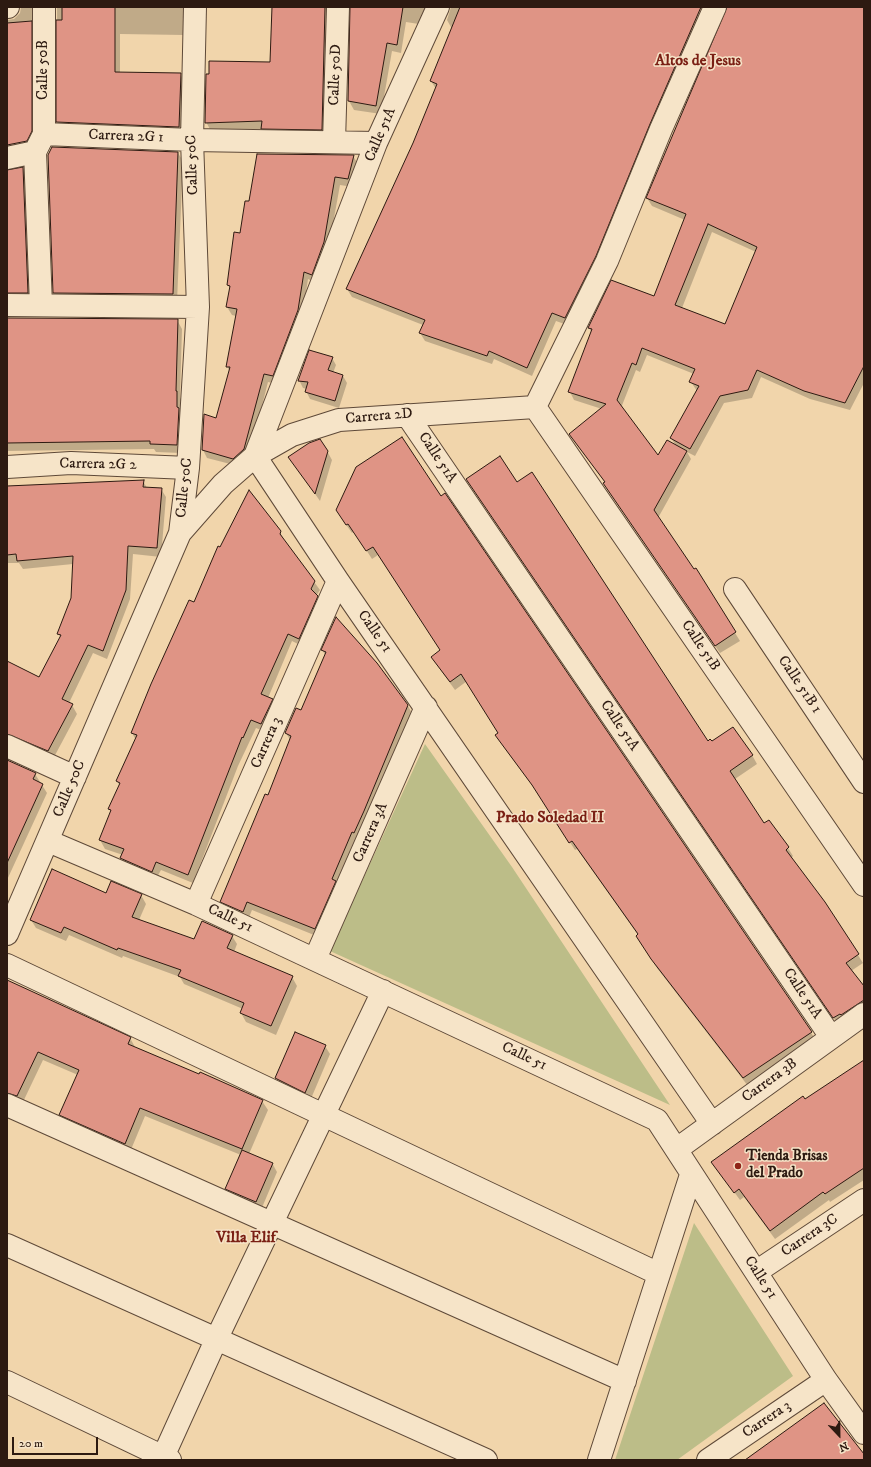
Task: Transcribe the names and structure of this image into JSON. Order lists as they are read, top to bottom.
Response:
{
  "streets": {
    "street": [
      "Calle 50B",
      "Calle 50D",
      "Calle 51A",
      "Carrera 2G 1",
      "Calle 50C",
      "Carrera 2D",
      "Carrera 2G 2",
      "Calle 51",
      "Calle 51B",
      "Calle 51B 1",
      "Carrera 3",
      "Carrera 3A",
      "Carrera 3B",
      "Carrera 3C"
    ]
  },
  "crossings": [
    ["Calle 50B", "Carrera 2G 1"],
    ["Calle 50D", "Carrera 2G 1"],
    ["Calle 51A", "Carrera 2G 1"],
    ["Calle 51A", "Calle 50C"],
    ["Calle 51A", "Carrera 2D"],
    ["Calle 51A", "Calle 51"],
    ["Calle 51A", "Carrera 3B"],
    ["Carrera 2G 1", "Calle 50C"],
    ["Calle 50C", "Carrera 2G 2"],
    ["Calle 50C", "Calle 51"],
    ["Carrera 2D", "Calle 51"],
    ["Carrera 2D", "Calle 51B"],
    ["Calle 51", "Carrera 3"],
    ["Calle 51", "Carrera 3A"],
    ["Calle 51", "Carrera 3B"],
    ["Calle 51", "Carrera 3C"]
  ],
  "districts": ["Altos de Jesus", "Prado Soledad II", "Villa Elif"],
  "places": ["Tienda Brisas del Prado"],
  "scale_bar": "20 m",
  "north": "bottom"
}
